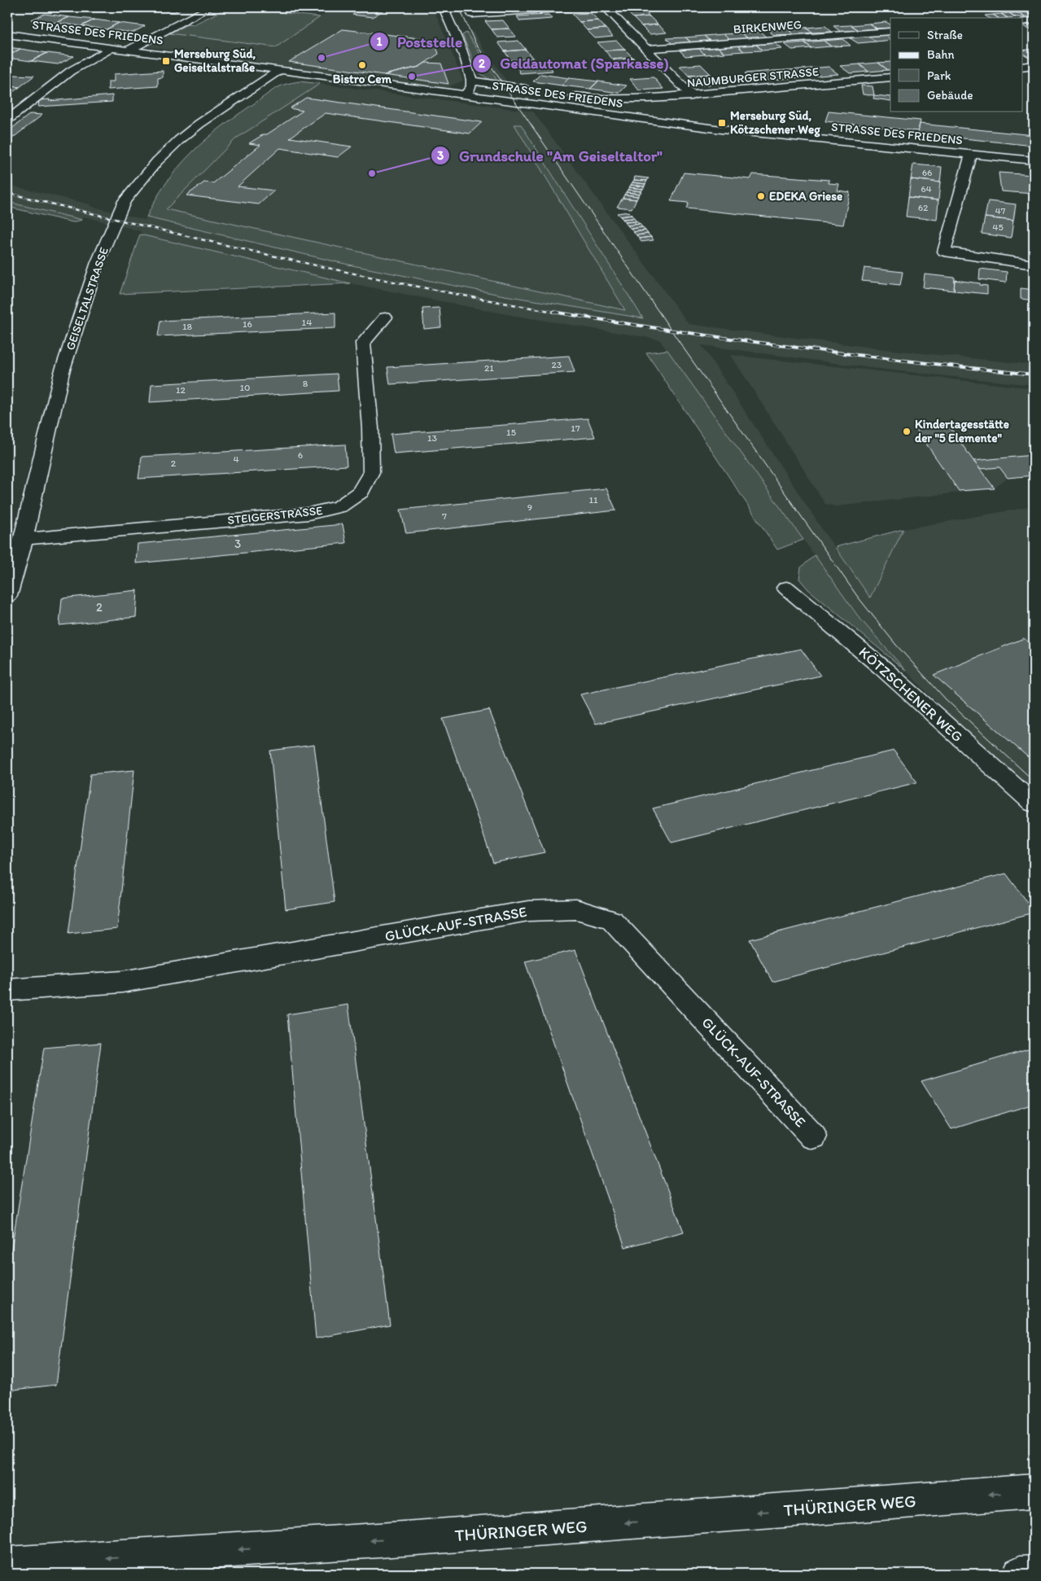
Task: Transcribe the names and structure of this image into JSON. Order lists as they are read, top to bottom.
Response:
{
  "streets": {
    "street": [
      "BIRKENWEG",
      "STRASSE DES FRIEDENS",
      "NAUMBURGER STRASSE",
      "GEISELTALSTRASSE",
      "STEIGERSTRASSE",
      "KÖTZSCHENER WEG",
      "GLÜCK-AUF-STRASSE",
      "THÜRINGER WEG"
    ]
  },
  "crossings": [
    ["STRASSE DES FRIEDENS", "GEISELTALSTRASSE"],
    ["GEISELTALSTRASSE", "STEIGERSTRASSE"]
  ],
  "one_way": ["THÜRINGER WEG"],
  "places": {
    "other": [
      "Poststelle",
      "Bistro Cem",
      "Geldautomat (Sparkasse)",
      "Grundschule \"Am Geiseltaltor\"",
      "EDEKA Griese",
      "Kindertagesstätte der \"5 Elemente\""
    ],
    "transit": ["Merseburg Süd, Geiseltalstraße", "Merseburg Süd, Kötzschener Weg"]
  },
  "house_numbers": [
    "66",
    "64",
    "62",
    "47",
    "45",
    "14",
    "16",
    "18",
    "23",
    "21",
    "8",
    "10",
    "12",
    "17",
    "15",
    "13",
    "6",
    "4",
    "2",
    "11",
    "9",
    "7",
    "3",
    "2"
  ],
  "legend": [
    "Straße",
    "Bahn",
    "Park",
    "Gebäude"
  ]
}
